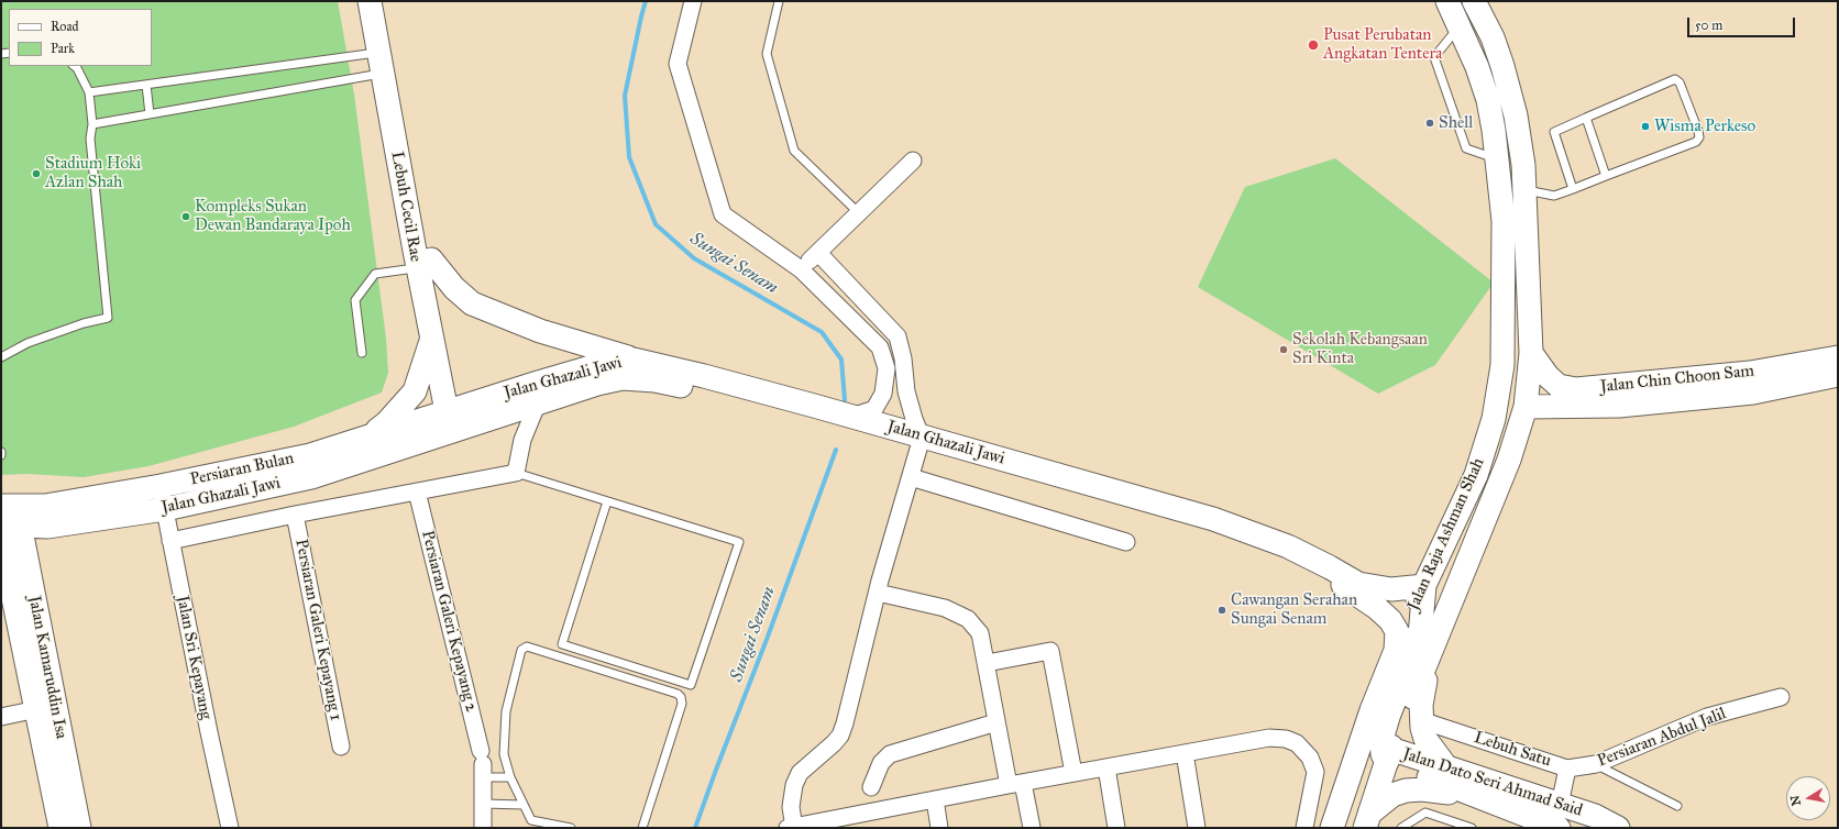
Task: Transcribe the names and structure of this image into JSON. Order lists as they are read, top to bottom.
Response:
{
  "streets": {
    "street": [
      "Lebuh Cecil Rae",
      "Jalan Ghazali Jawi",
      "Jalan Chin Choon Sam",
      "Persiaran Bulan",
      "Jalan Raja Ashman Shah",
      "Persiaran Galeri Kepayang 2",
      "Persiaran Galeri Kepayang 1",
      "Jalan Sri Kepayang",
      "Jalan Kamaruddin Isa",
      "Persiaran Abdul Jalil",
      "Lebuh Satu",
      "Jalan Dato Seri Ahmad Said"
    ]
  },
  "crossings": [
    ["Lebuh Cecil Rae", "Jalan Ghazali Jawi"],
    ["Lebuh Cecil Rae", "Persiaran Bulan"],
    ["Jalan Ghazali Jawi", "Persiaran Bulan"],
    ["Jalan Ghazali Jawi", "Jalan Raja Ashman Shah"],
    ["Jalan Ghazali Jawi", "Jalan Sri Kepayang"],
    ["Jalan Ghazali Jawi", "Jalan Kamaruddin Isa"],
    ["Jalan Chin Choon Sam", "Jalan Raja Ashman Shah"],
    ["Persiaran Bulan", "Jalan Sri Kepayang"],
    ["Persiaran Bulan", "Jalan Kamaruddin Isa"],
    ["Jalan Raja Ashman Shah", "Jalan Dato Seri Ahmad Said"],
    ["Persiaran Abdul Jalil", "Lebuh Satu"],
    ["Lebuh Satu", "Jalan Dato Seri Ahmad Said"]
  ],
  "water": ["Sungai Senam"],
  "places": [
    "Pusat Perubatan Angkatan Tentera",
    "Shell",
    "Wisma Perkeso",
    "Stadium Hoki Azlan Shah",
    "Kompleks Sukan Dewan Bandaraya Ipoh",
    "Sekolah Kebangsaan Sri Kinta",
    "Cawangan Serahan Sungai Senam"
  ],
  "legend": ["Road", "Park"],
  "scale_bar": "50 m",
  "north": "left"
}
